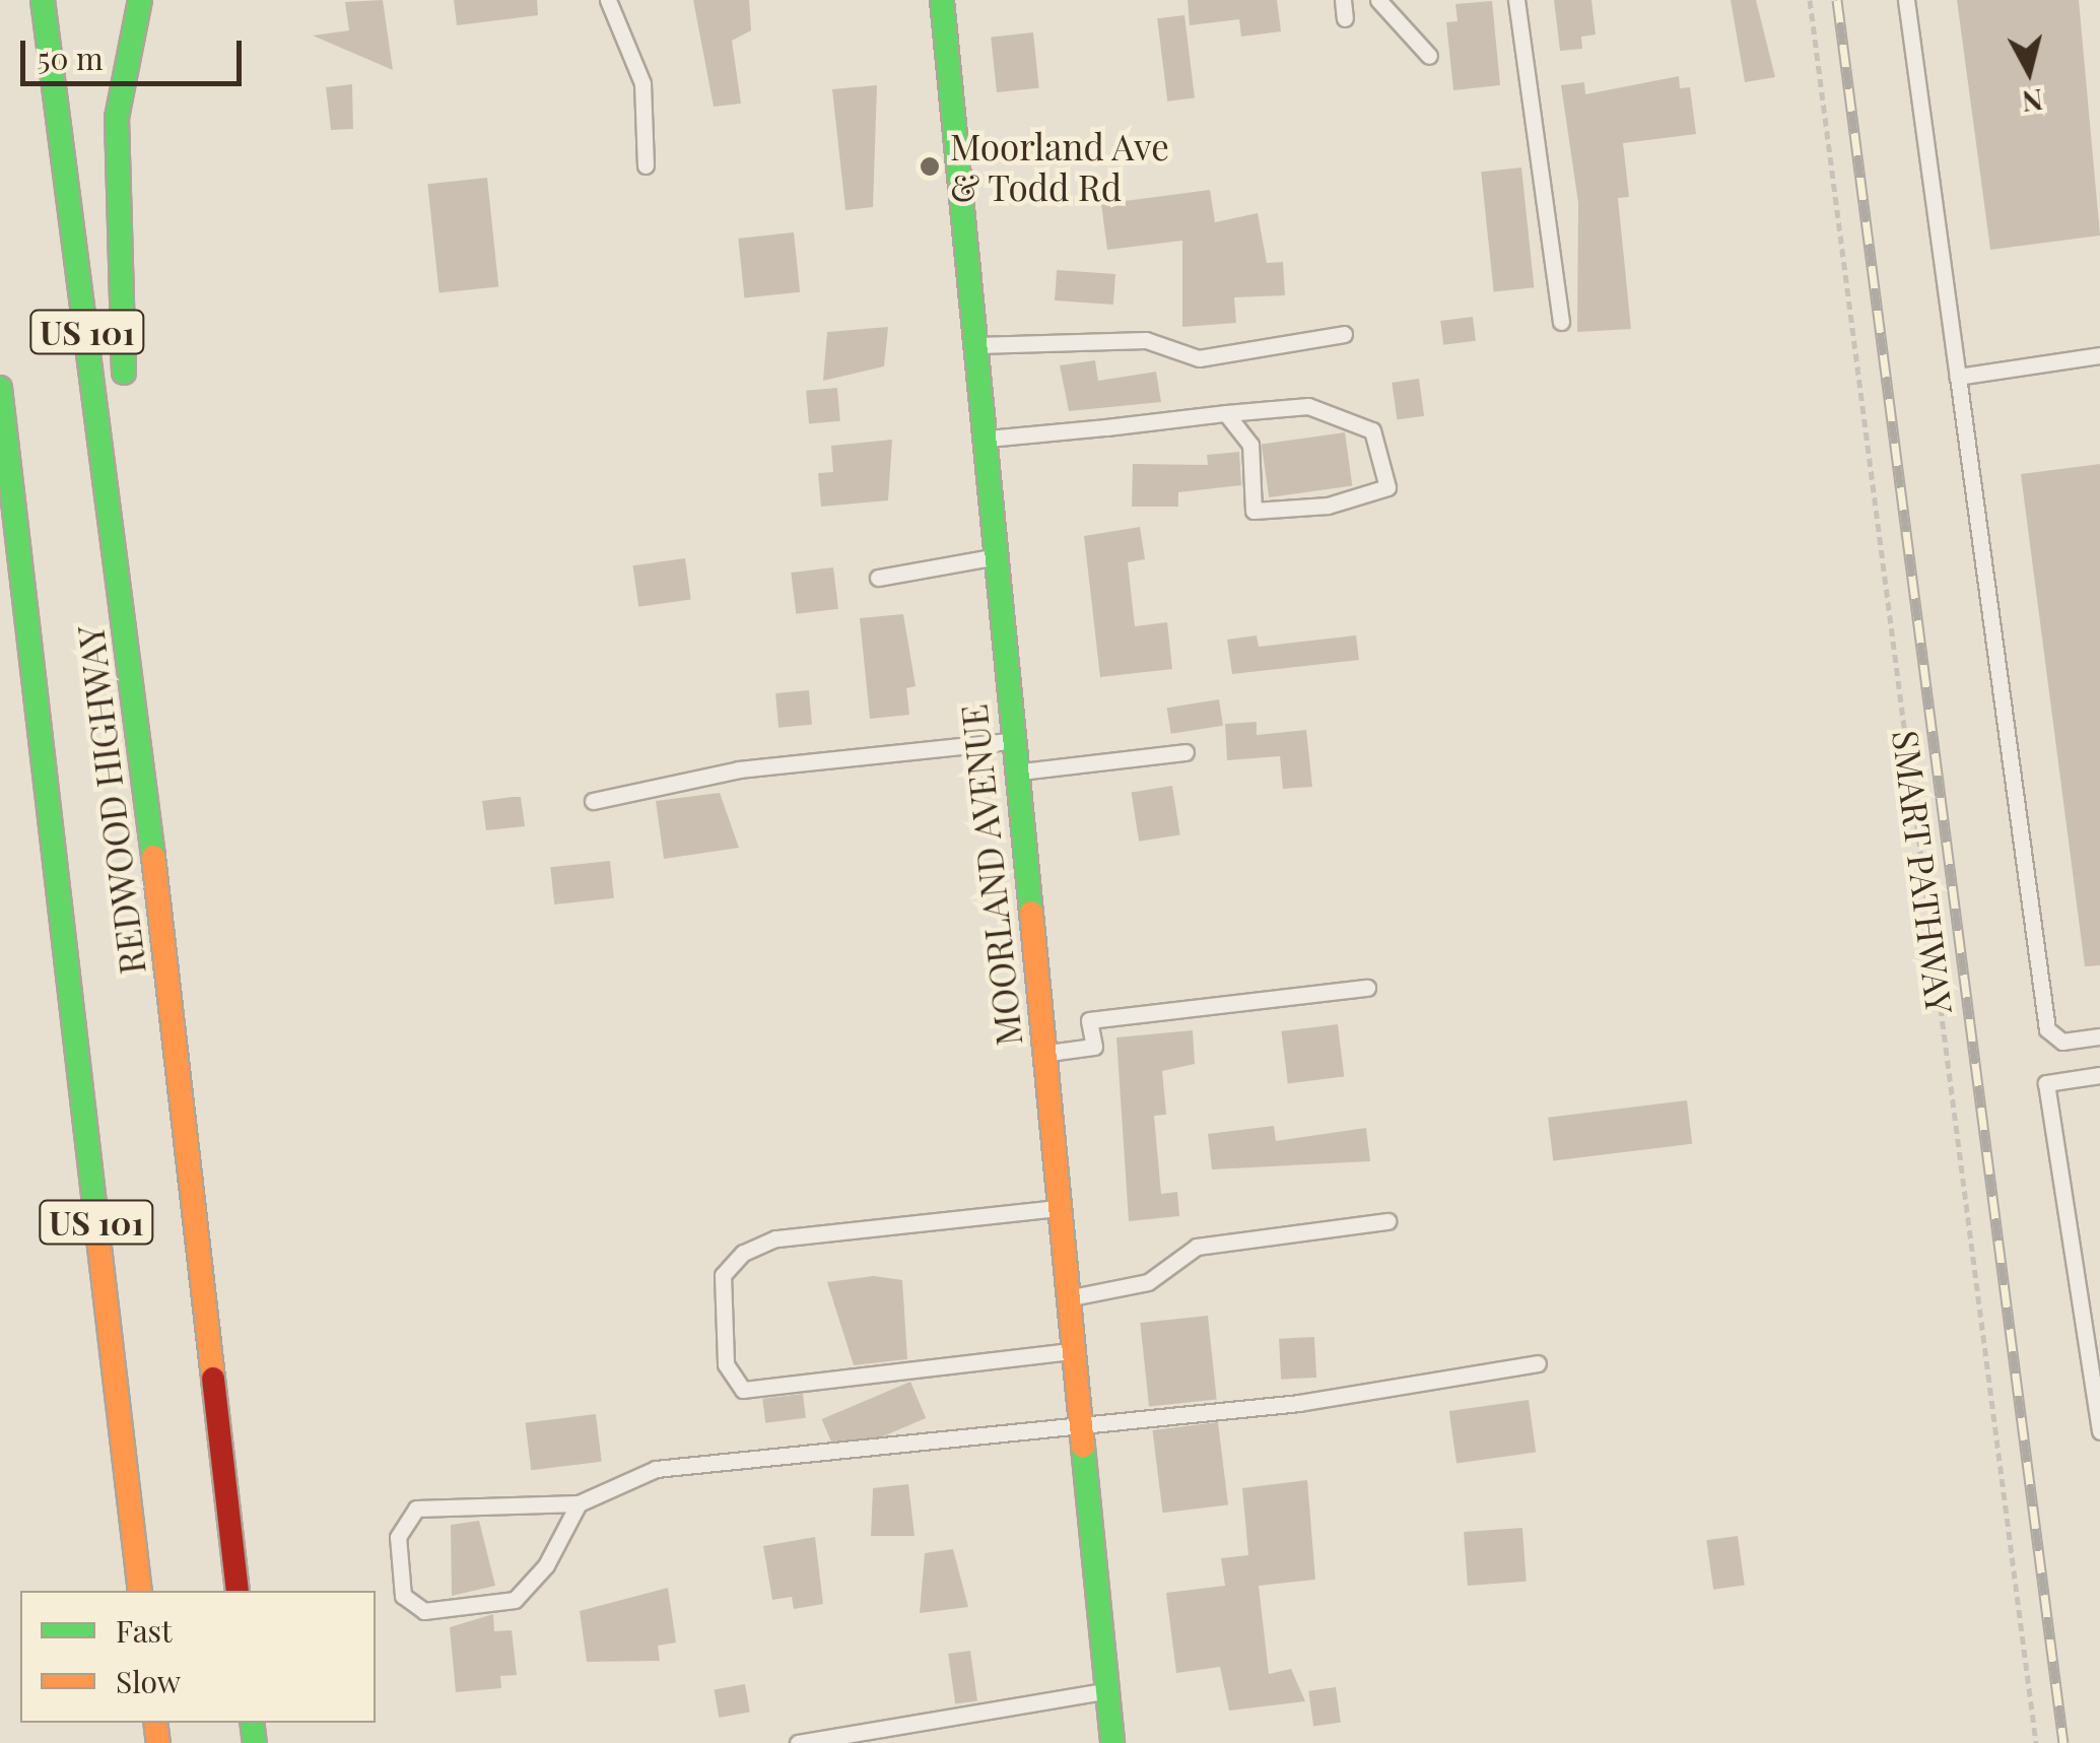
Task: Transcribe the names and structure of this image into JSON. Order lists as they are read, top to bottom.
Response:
{
  "streets": {
    "main road": ["US 101", "REDWOOD HIGHWAY", "MOORLAND AVENUE"],
    "path": ["SMART PATHWAY"]
  },
  "places": ["Moorland Ave & Todd Rd"],
  "legend": ["Fast", "Slow"],
  "scale_bar": "50 m",
  "north": "bottom"
}
